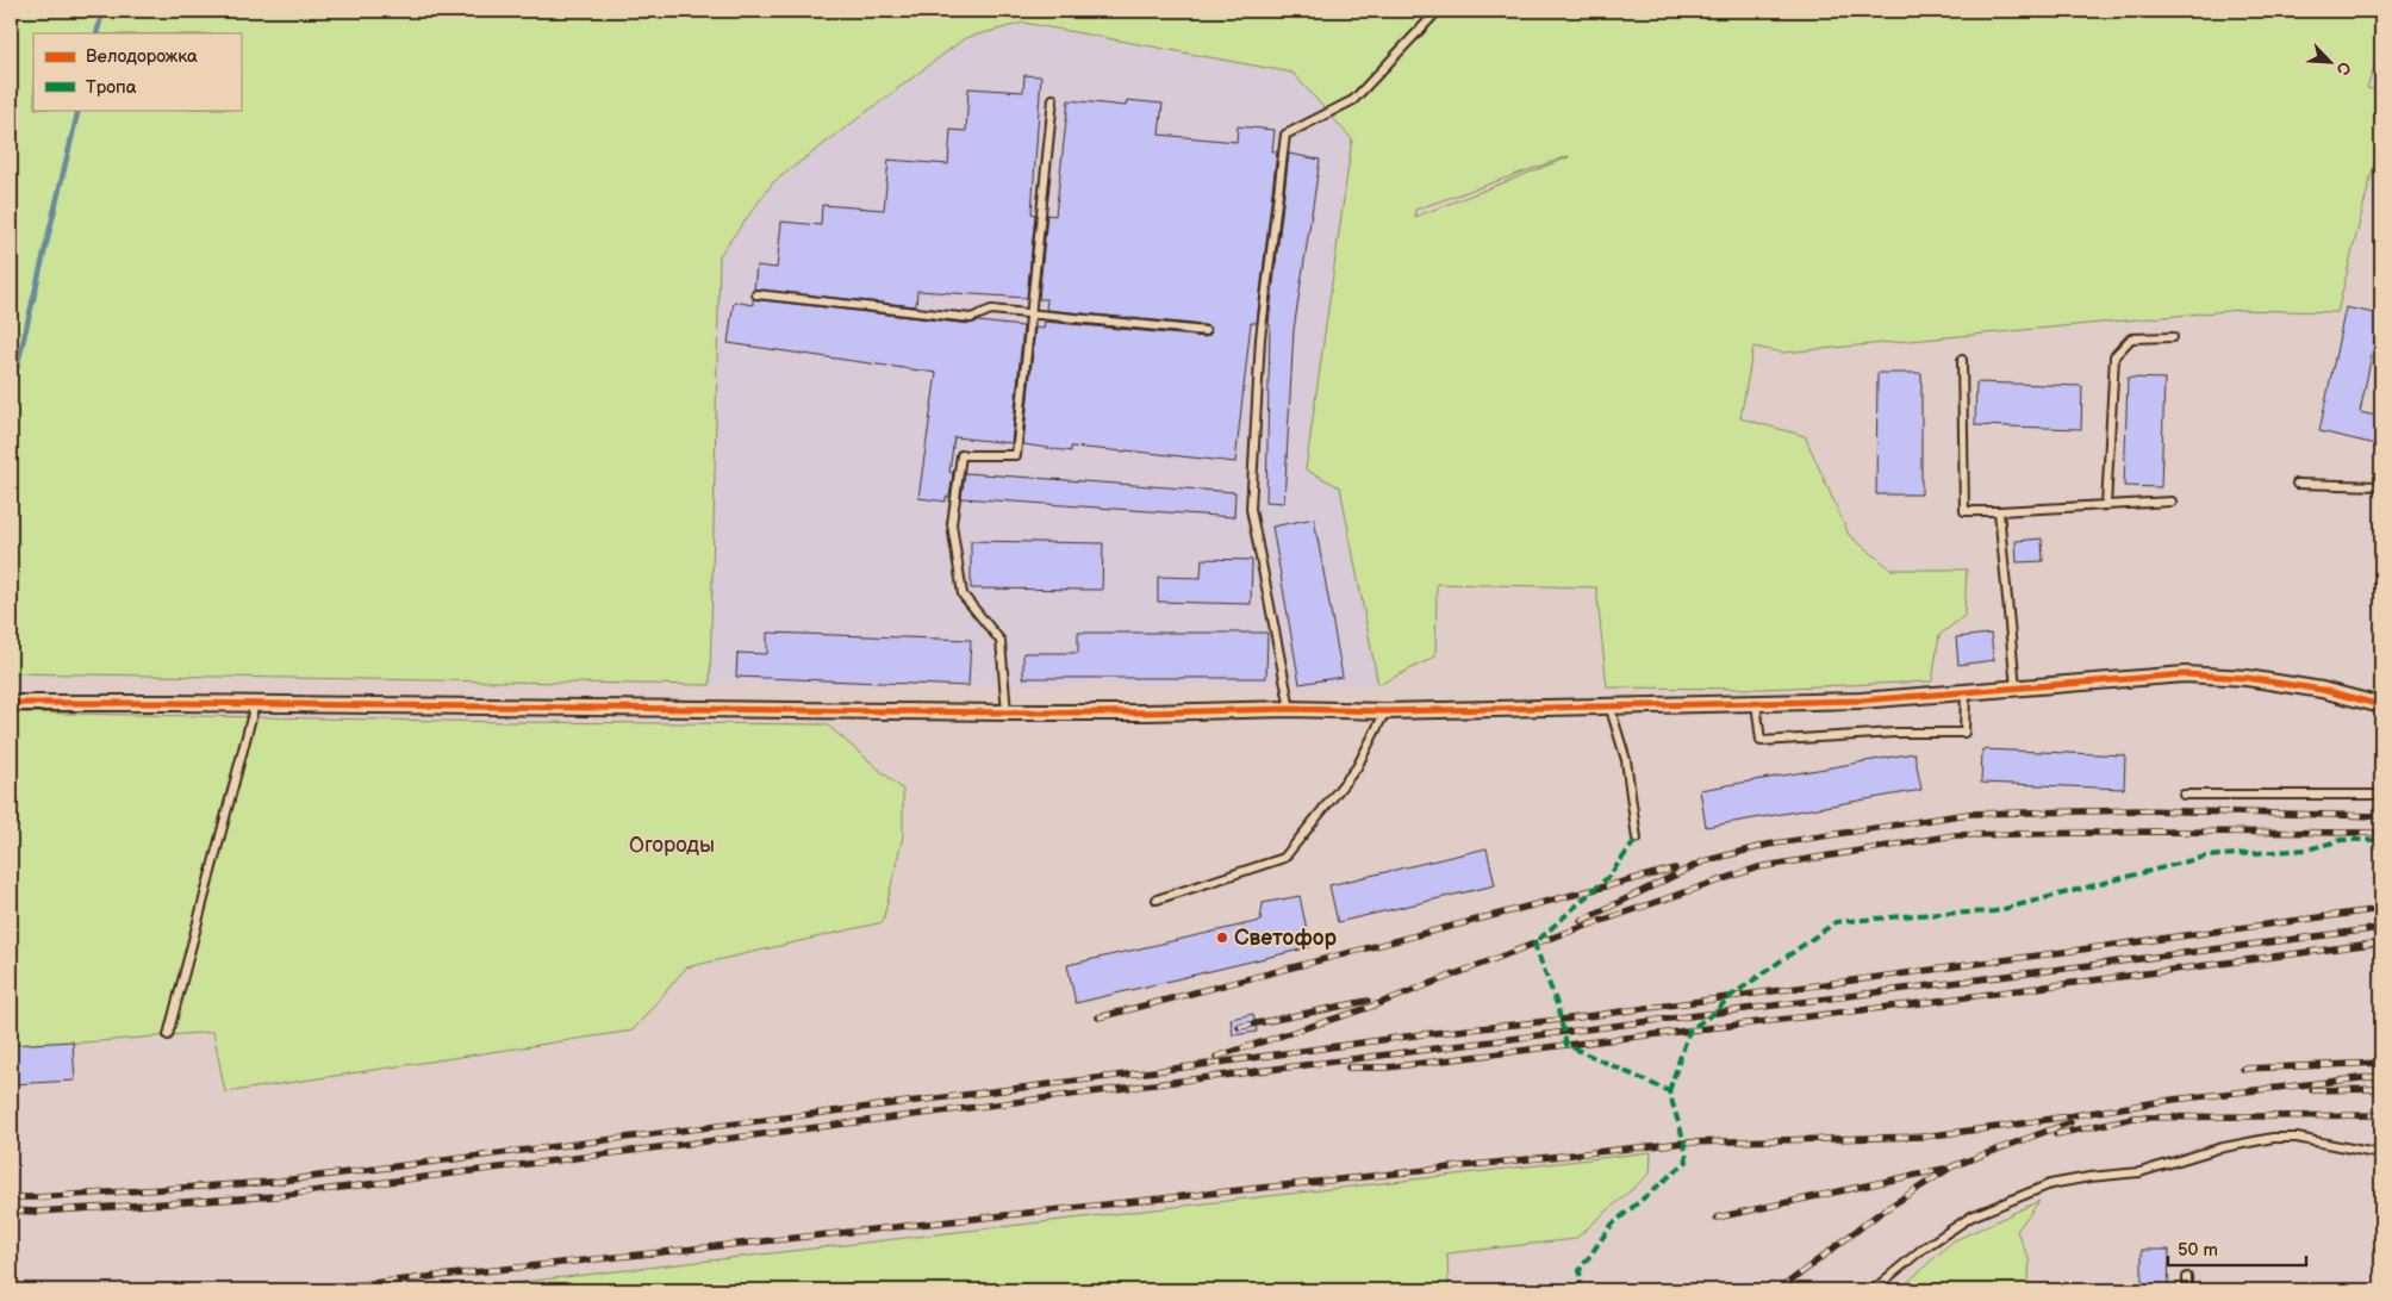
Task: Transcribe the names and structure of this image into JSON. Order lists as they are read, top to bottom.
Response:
{
  "parks": ["Огороды"],
  "places": ["Светофор"],
  "legend": ["Велодорожка", "Тропа"],
  "scale_bar": "50 m",
  "north": "bottom right"
}
